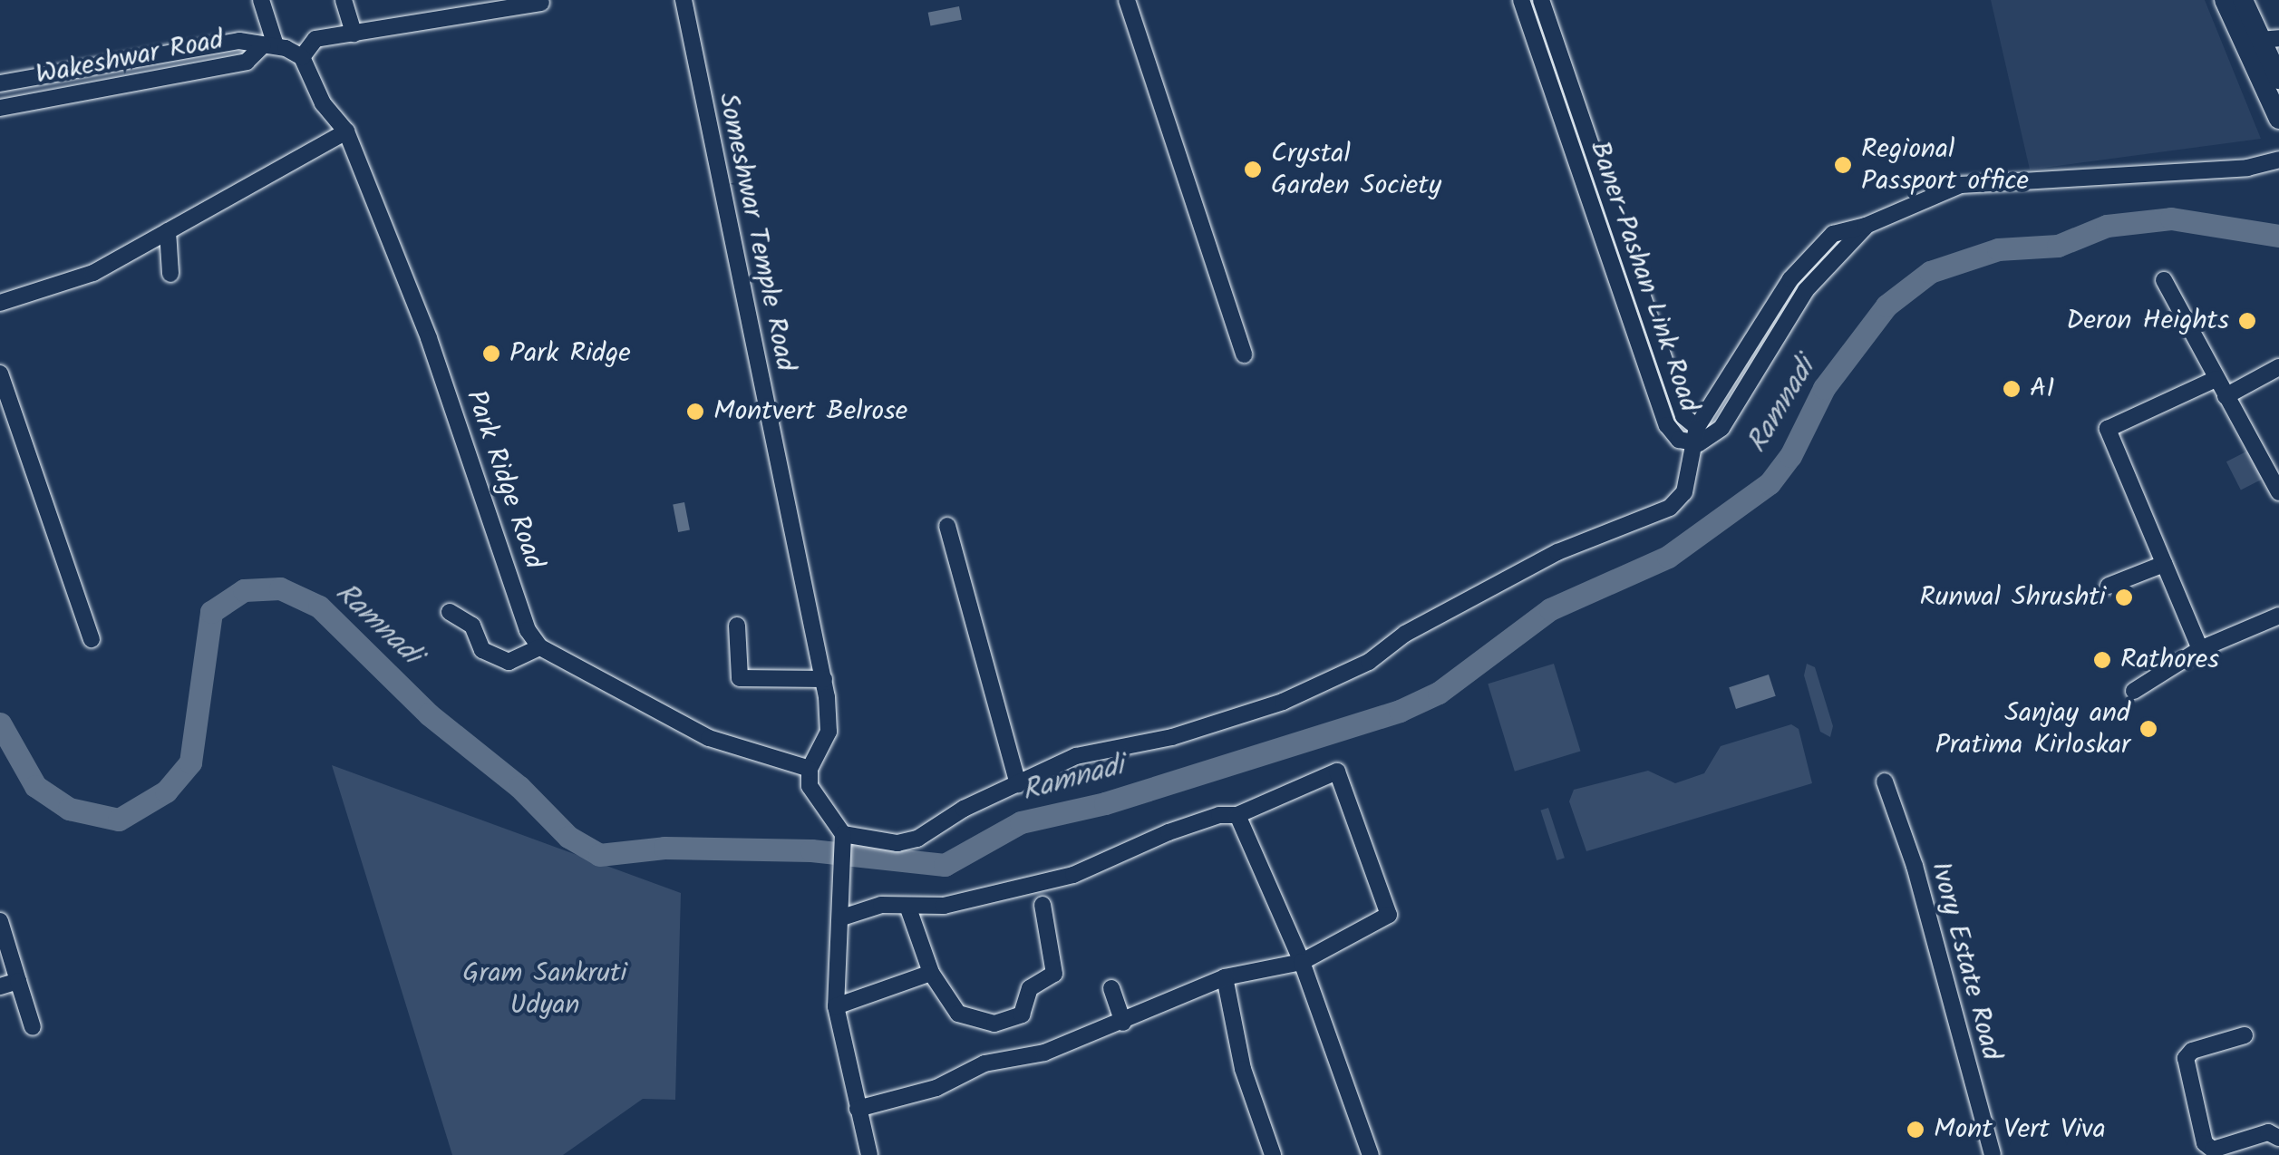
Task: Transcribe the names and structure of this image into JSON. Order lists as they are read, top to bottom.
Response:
{
  "streets": {
    "street": [
      "Wakeshwar Road",
      "Someshwar Temple Road",
      "Baner-Pashan Link Road",
      "Park Ridge Road",
      "Ivory Estate Road"
    ]
  },
  "crossings": [
    ["Wakeshwar Road", "Park Ridge Road"]
  ],
  "water": ["Ramnadi"],
  "parks": ["Gram Sankruti Udyan"],
  "places": [
    "Regional Passport office",
    "Crystal Garden Society",
    "Deron Heights",
    "Park Ridge",
    "A1",
    "Montvert Belrose",
    "Runwal Shrushti",
    "Rathores",
    "Sanjay and Pratima Kirloskar",
    "Mont Vert Viva"
  ]
}
